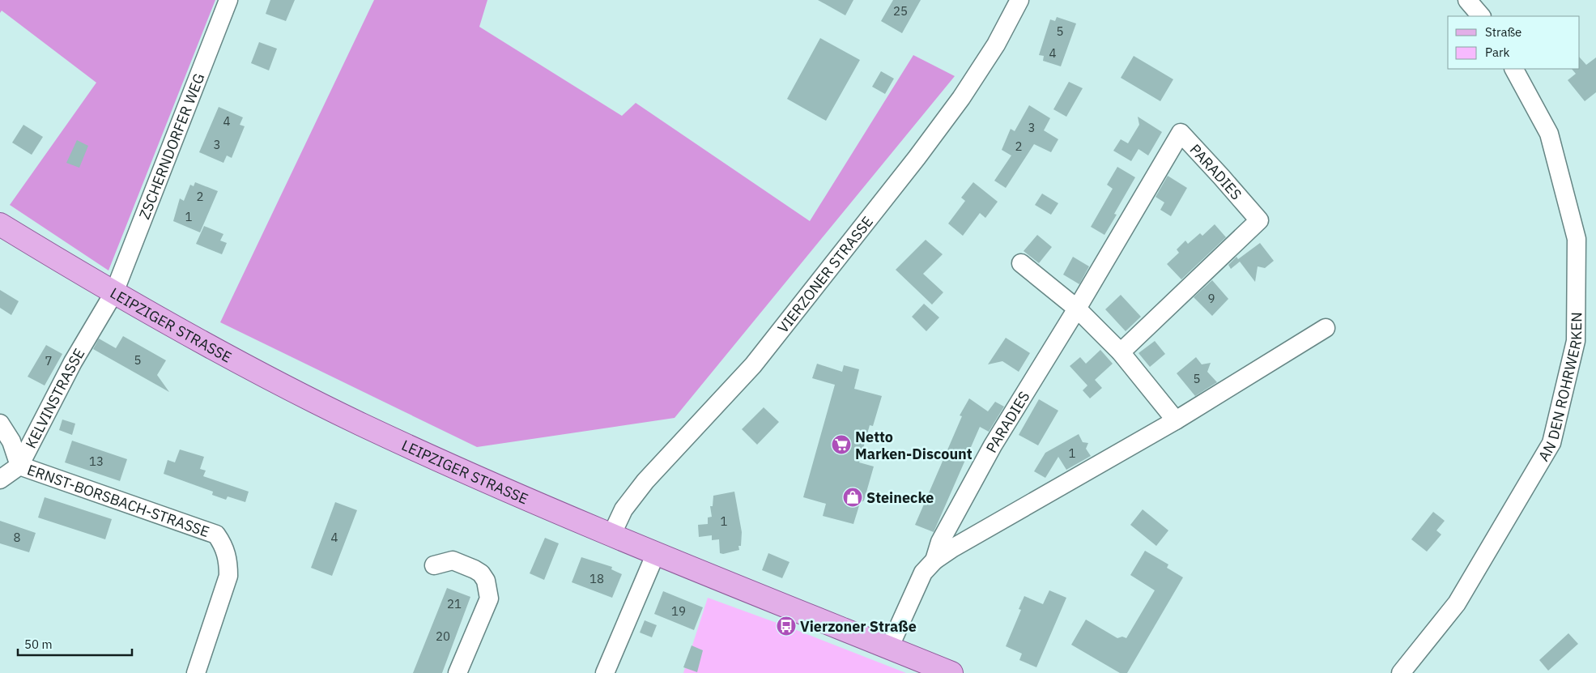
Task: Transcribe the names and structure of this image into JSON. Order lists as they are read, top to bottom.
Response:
{
  "streets": {
    "main road": ["LEIPZIGER STRASSE"],
    "street": [
      "ZSCHERNDORFER WEG",
      "PARADIES",
      "VIERZONER STRASSE",
      "AN DEN ROHRWERKEN",
      "KELVINSTRASSE",
      "ERNST-BORSBACH-STRASSE"
    ]
  },
  "crossings": [
    ["ZSCHERNDORFER WEG", "LEIPZIGER STRASSE"],
    ["ZSCHERNDORFER WEG", "KELVINSTRASSE"],
    ["PARADIES", "LEIPZIGER STRASSE"],
    ["VIERZONER STRASSE", "LEIPZIGER STRASSE"],
    ["LEIPZIGER STRASSE", "KELVINSTRASSE"],
    ["KELVINSTRASSE", "ERNST-BORSBACH-STRASSE"]
  ],
  "places": {
    "supermarket": ["Netto Marken-Discount"],
    "shop": ["Steinecke"],
    "bus stop": ["Vierzoner Straße"]
  },
  "house_numbers": [
    "25",
    "5",
    "4",
    "4",
    "3",
    "3",
    "2",
    "2",
    "1",
    "9",
    "5",
    "7",
    "5",
    "1",
    "13",
    "1",
    "8",
    "4",
    "18",
    "21",
    "19",
    "20"
  ],
  "legend": ["Straße", "Park"],
  "scale_bar": "50 m"
}
